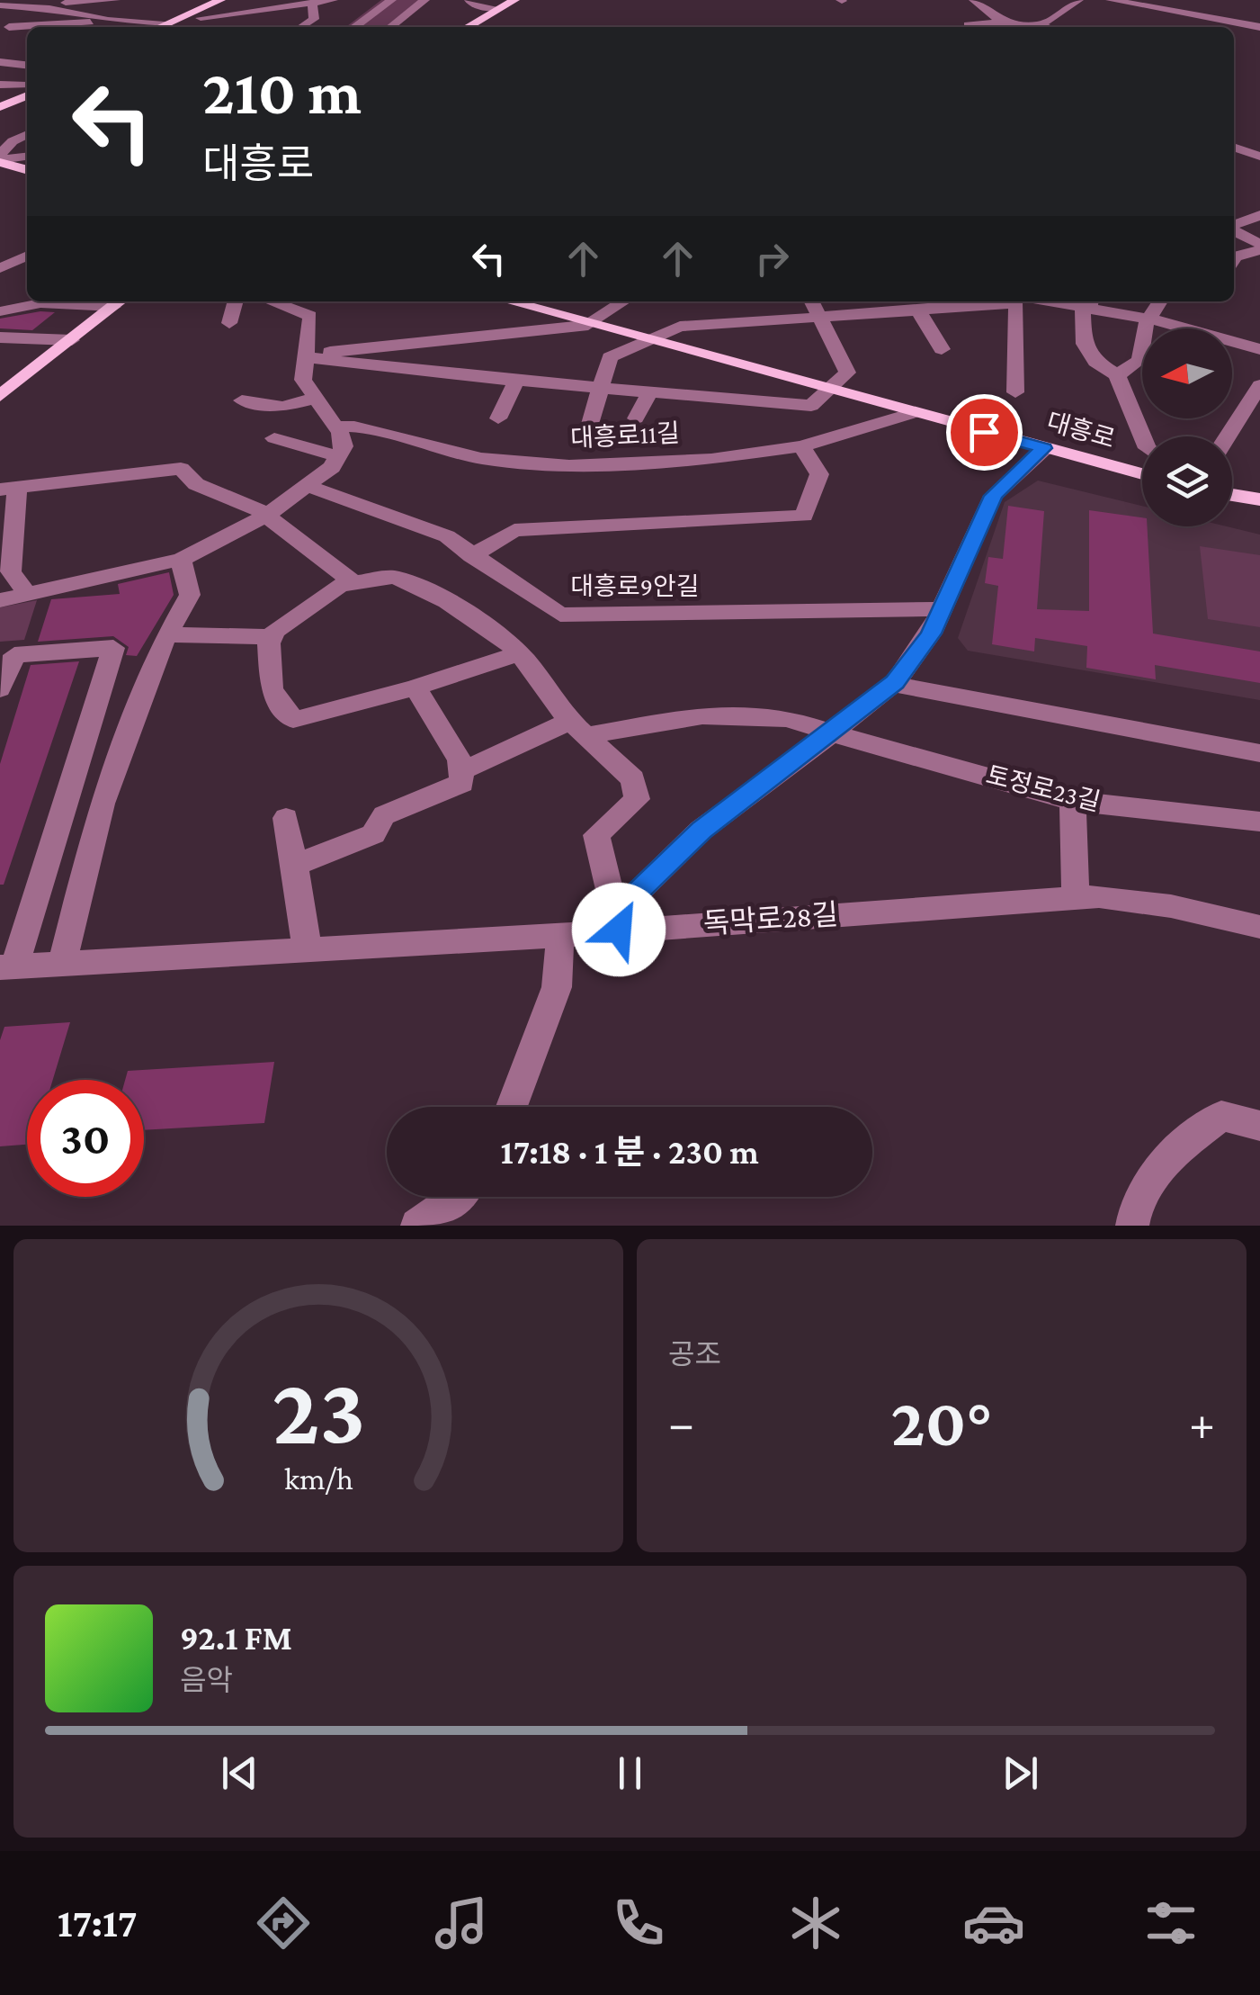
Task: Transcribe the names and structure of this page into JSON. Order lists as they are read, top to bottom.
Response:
{
  "streets": {
    "main road": ["대흥로"],
    "street": [
      "대흥로11길",
      "대흥로9안길",
      "토정로23길",
      "독막로28길"
    ]
  },
  "crossings": [
    ["대흥로", "대흥로11길"]
  ],
  "north": "left",
  "page": {
    "turn": ["210 m", "대흥로"],
    "limit": "30",
    "trip": "17:18 · 1 분 · 230 m",
    "tile": "공조",
    "heat": ["−", "20°", "+"],
    "song": ["92.1 FM", "음악"],
    "tabs": "17:17",
    "gauge": ["23", "km/h"]
  }
}
